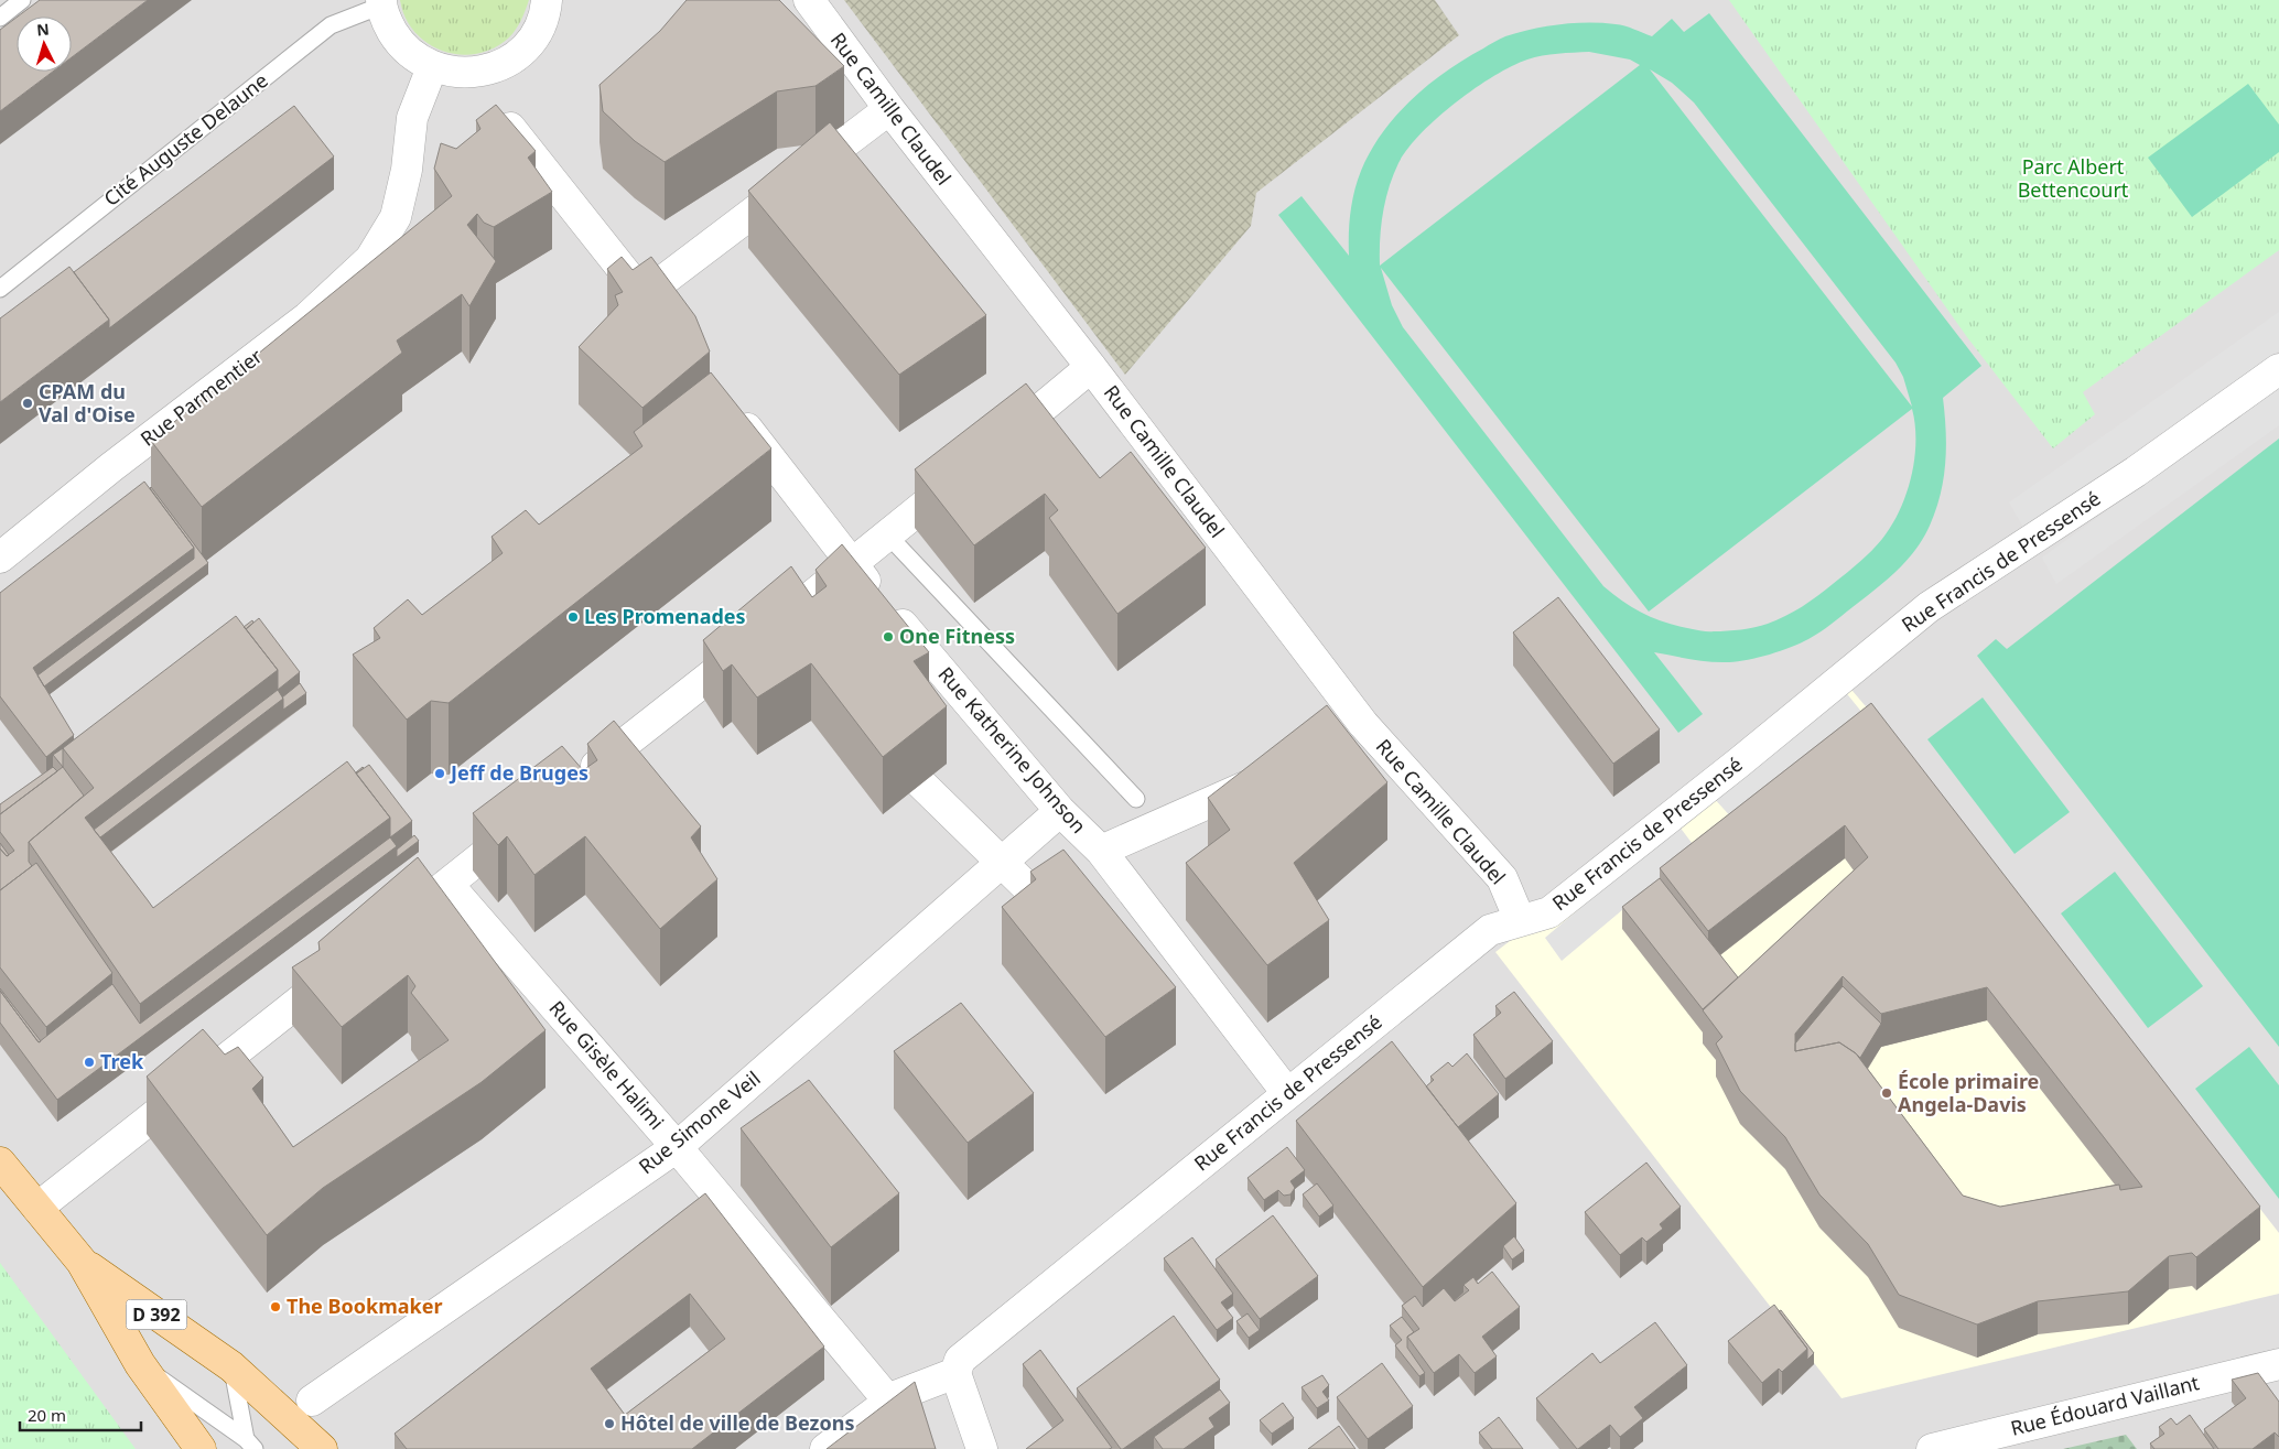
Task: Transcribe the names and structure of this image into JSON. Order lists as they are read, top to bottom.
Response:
{
  "streets": {
    "main road": ["D 392"],
    "street": [
      "Rue Camille Claudel",
      "Rue Parmentier",
      "Rue Francis de Pressensé",
      "Rue Katherine Johnson",
      "Rue Gisèle Halimi",
      "Rue Simone Veil",
      "Rue Édouard Vaillant"
    ],
    "lane": ["Cité Auguste Delaune"]
  },
  "crossings": [
    ["Rue Camille Claudel", "Rue Francis de Pressensé"],
    ["Rue Francis de Pressensé", "Rue Katherine Johnson"],
    ["Rue Katherine Johnson", "Rue Simone Veil"],
    ["Rue Gisèle Halimi", "Rue Simone Veil"]
  ],
  "parks": ["Parc Albert Bettencourt"],
  "places": [
    "CPAM du Val d'Oise",
    "Les Promenades",
    "One Fitness",
    "Jeff de Bruges",
    "Trek",
    "École primaire Angela-Davis",
    "The Bookmaker",
    "Hôtel de ville de Bezons"
  ],
  "scale_bar": "20 m",
  "north": "top"
}
